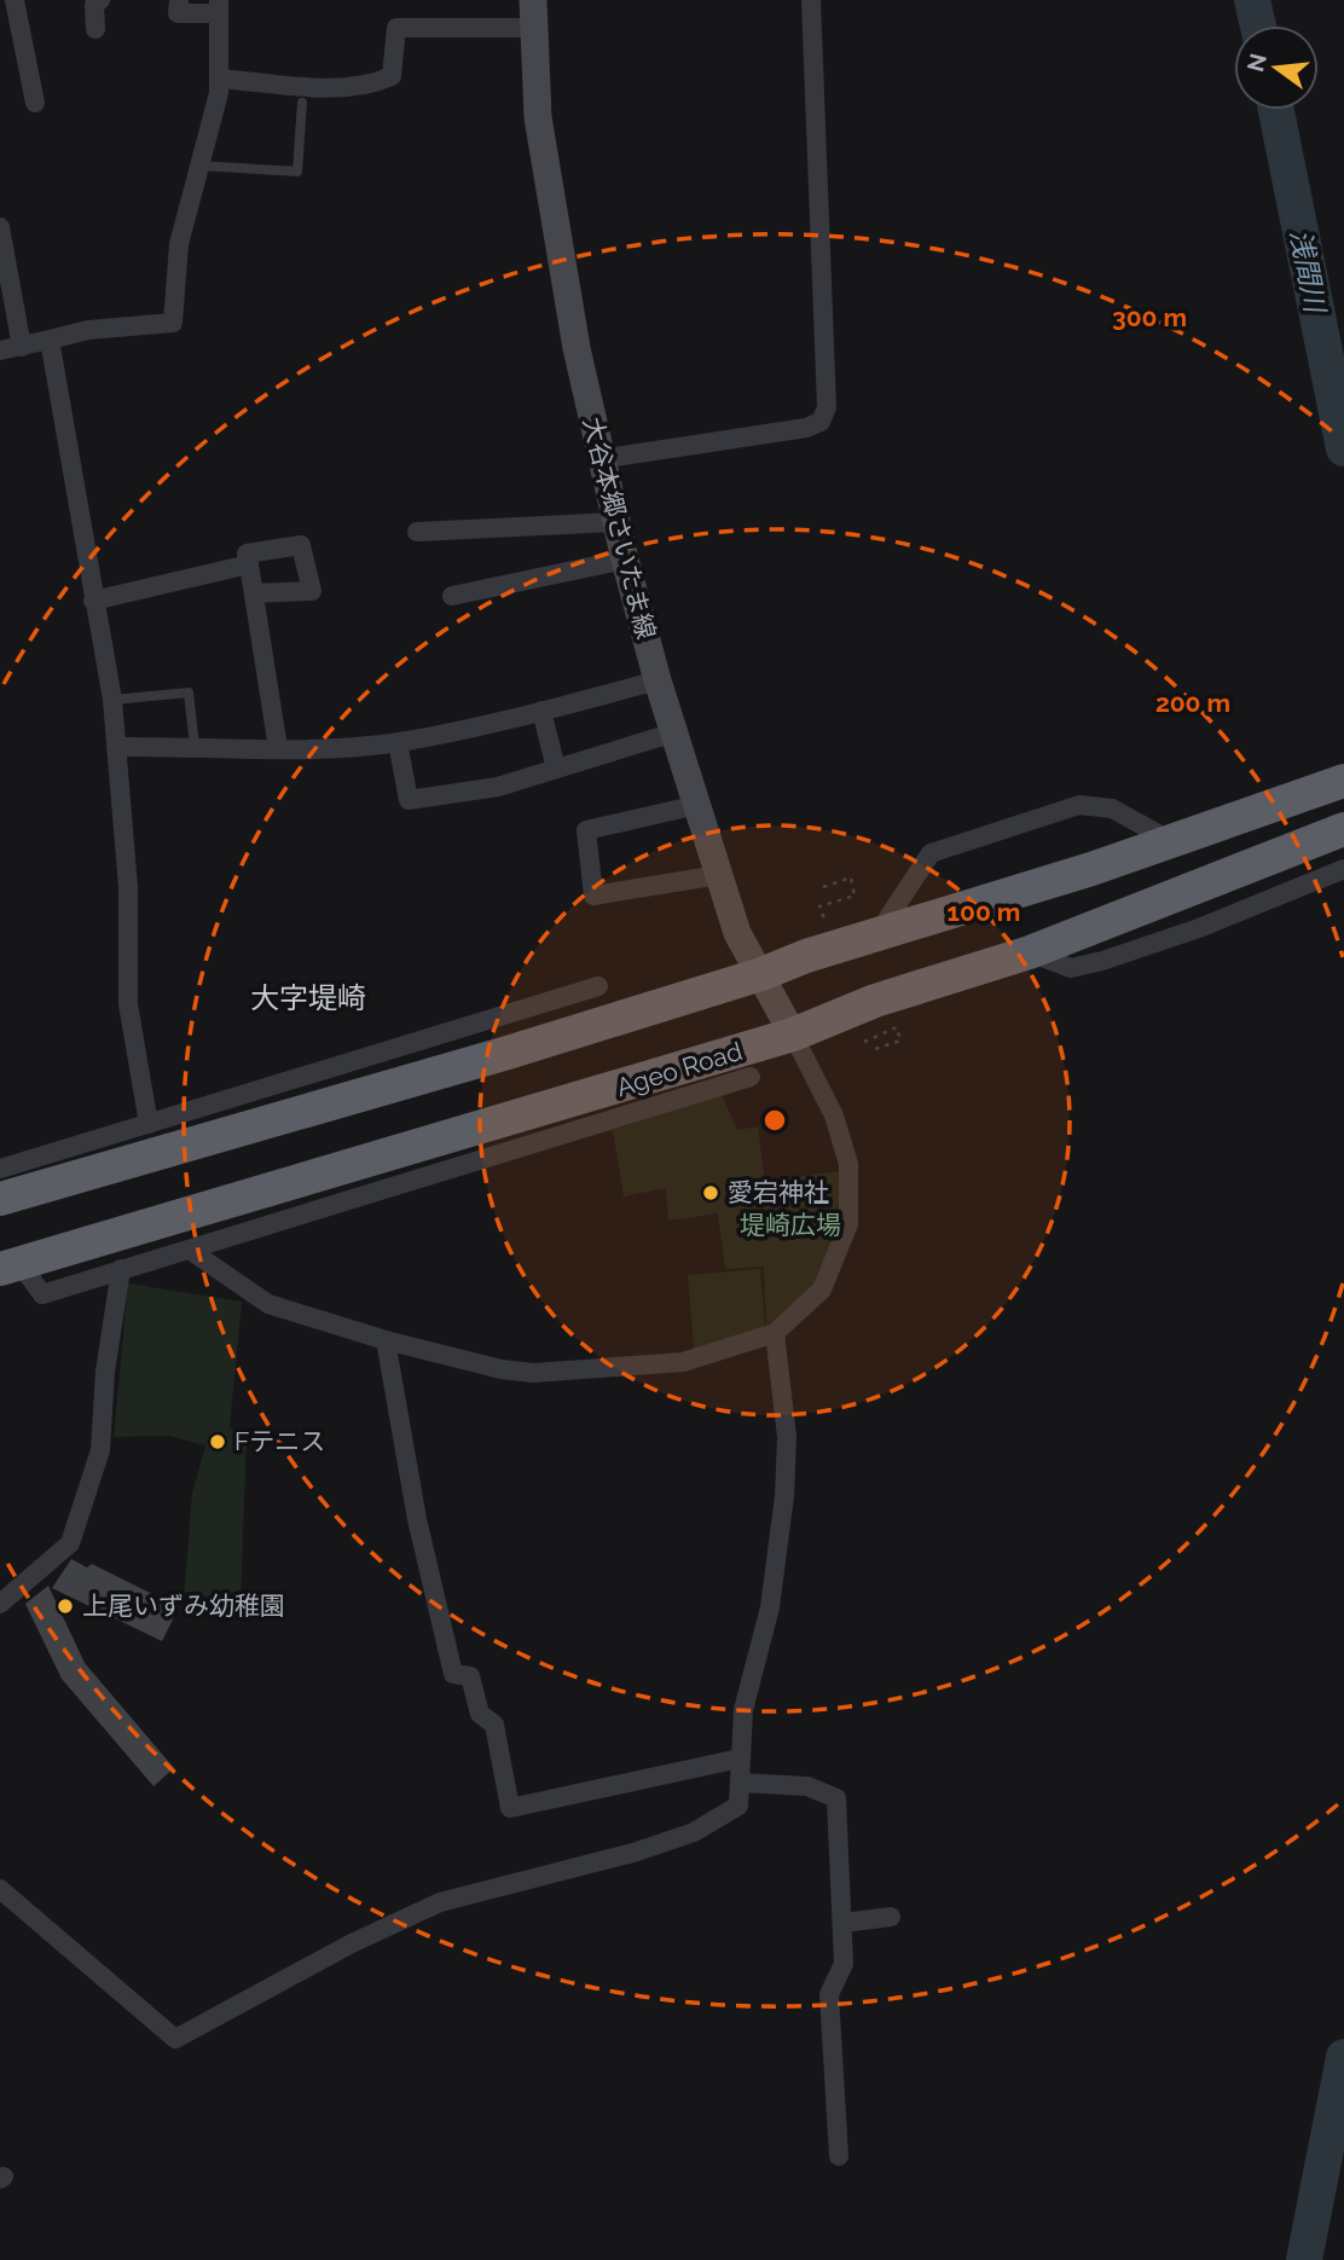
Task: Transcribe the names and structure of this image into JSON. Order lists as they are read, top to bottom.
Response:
{
  "streets": {
    "highway": ["Ageo Road"],
    "main road": ["大谷本郷さいたま線"]
  },
  "crossings": [
    ["大谷本郷さいたま線", "Ageo Road"]
  ],
  "districts": ["大字堤崎"],
  "water": ["浅間川"],
  "parks": ["堤崎広場"],
  "places": ["愛宕神社", "Fテニス", "上尾いずみ幼稚園"],
  "north": "left",
  "rings": ["300 m", "200 m", "100 m"]
}
